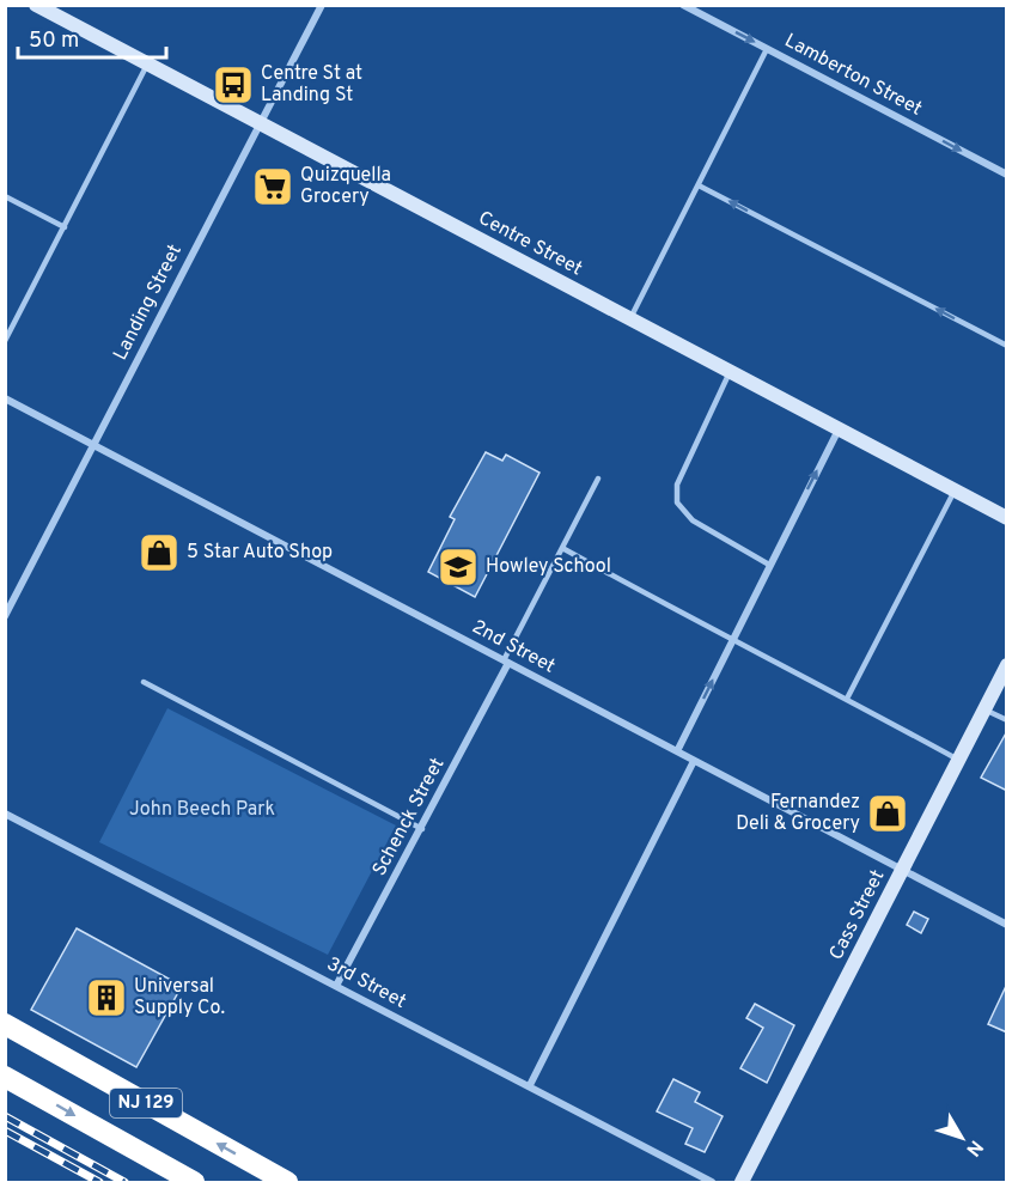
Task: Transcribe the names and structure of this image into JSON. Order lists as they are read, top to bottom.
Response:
{
  "streets": {
    "highway": ["NJ 129"],
    "street": [
      "Lamberton Street",
      "Centre Street",
      "Landing Street",
      "2nd Street",
      "Schenck Street",
      "Cass Street",
      "3rd Street"
    ]
  },
  "crossings": [
    ["Centre Street", "Landing Street"],
    ["Landing Street", "2nd Street"],
    ["2nd Street", "Schenck Street"],
    ["2nd Street", "Cass Street"],
    ["Schenck Street", "3rd Street"]
  ],
  "one_way": ["Lamberton Street"],
  "parks": ["John Beech Park"],
  "places": {
    "bus stop": ["Centre St at Landing St"],
    "supermarket": ["Quizquella Grocery"],
    "shop": ["5 Star Auto Shop", "Fernandez Deli & Grocery"],
    "school or university": ["Howley School"],
    "building": ["Universal Supply Co."]
  },
  "scale_bar": "50 m",
  "north": "bottom right"
}
